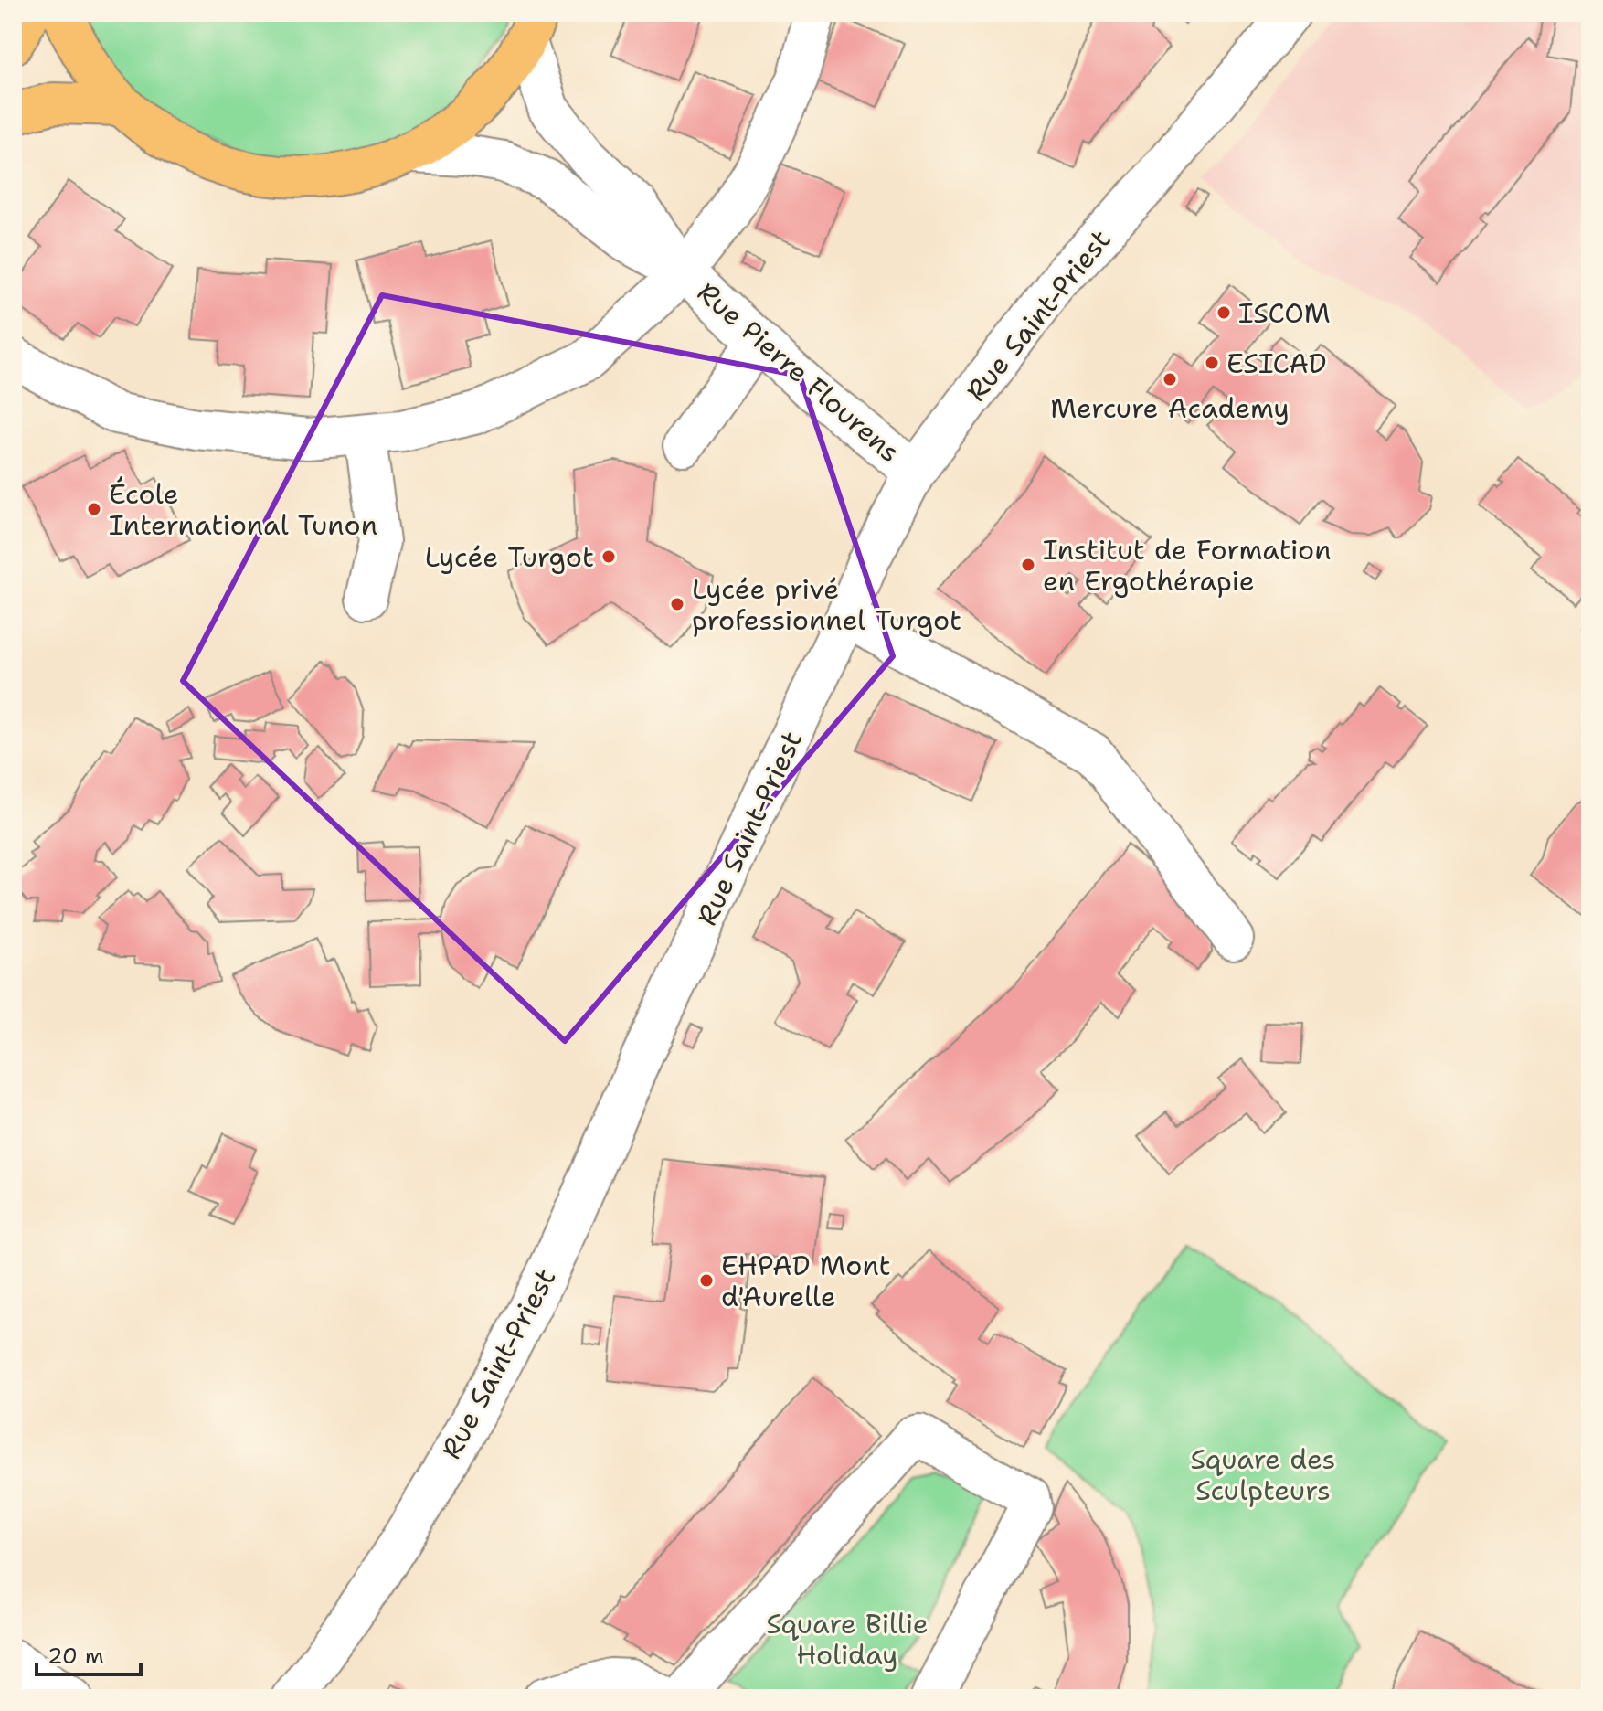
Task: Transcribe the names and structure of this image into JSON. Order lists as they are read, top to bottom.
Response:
{
  "streets": {
    "street": ["Rue Saint-Priest", "Rue Pierre Flourens"]
  },
  "crossings": [
    ["Rue Saint-Priest", "Rue Pierre Flourens"]
  ],
  "parks": ["Square des Sculpteurs", "Square Billie Holiday"],
  "places": [
    "ISCOM",
    "ESICAD",
    "Mercure Academy",
    "École International Tunon",
    "Lycée Turgot",
    "Institut de Formation en Ergothérapie",
    "Lycée privé professionnel Turgot",
    "EHPAD Mont d'Aurelle"
  ],
  "scale_bar": "20 m"
}
